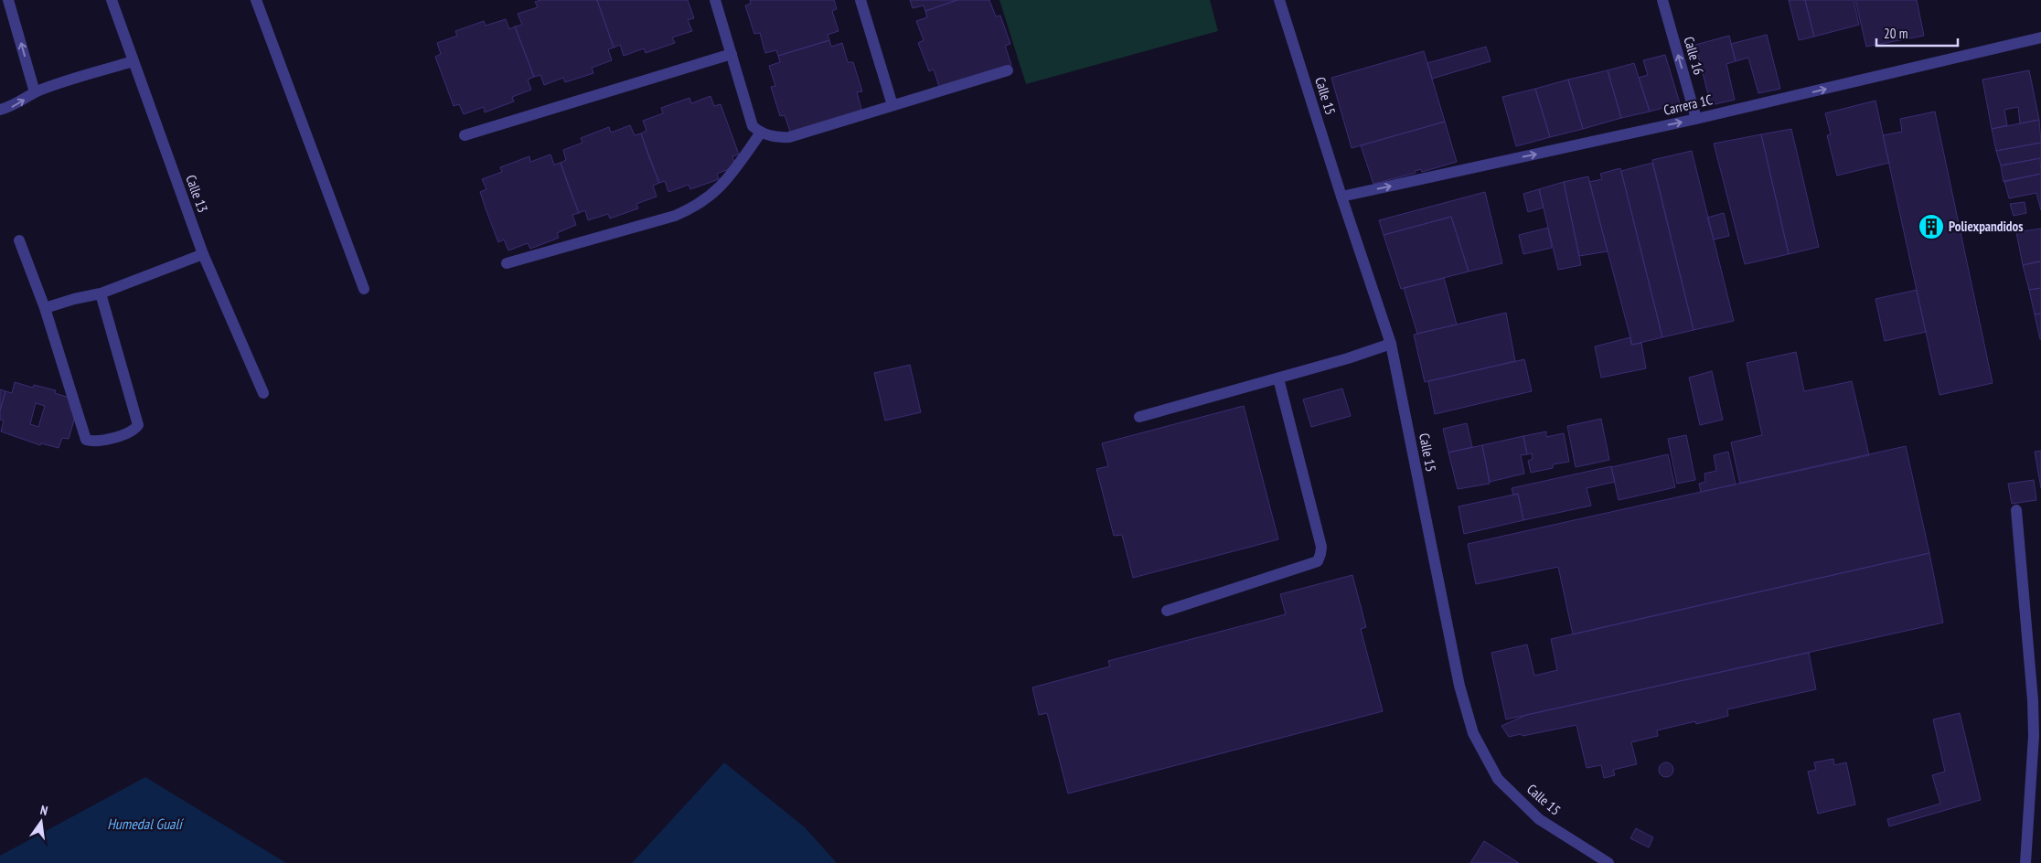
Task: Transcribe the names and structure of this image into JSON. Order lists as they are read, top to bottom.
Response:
{
  "streets": {
    "street": [
      "Calle 16",
      "Calle 15",
      "Carrera 1C",
      "Calle 13"
    ]
  },
  "crossings": [
    ["Calle 16", "Carrera 1C"],
    ["Calle 15", "Carrera 1C"]
  ],
  "one_way": ["Calle 16", "Carrera 1C"],
  "water": ["Humedal Gualí"],
  "places": {
    "building": ["Poliexpandidos"]
  },
  "scale_bar": "20 m",
  "north": "top"
}
